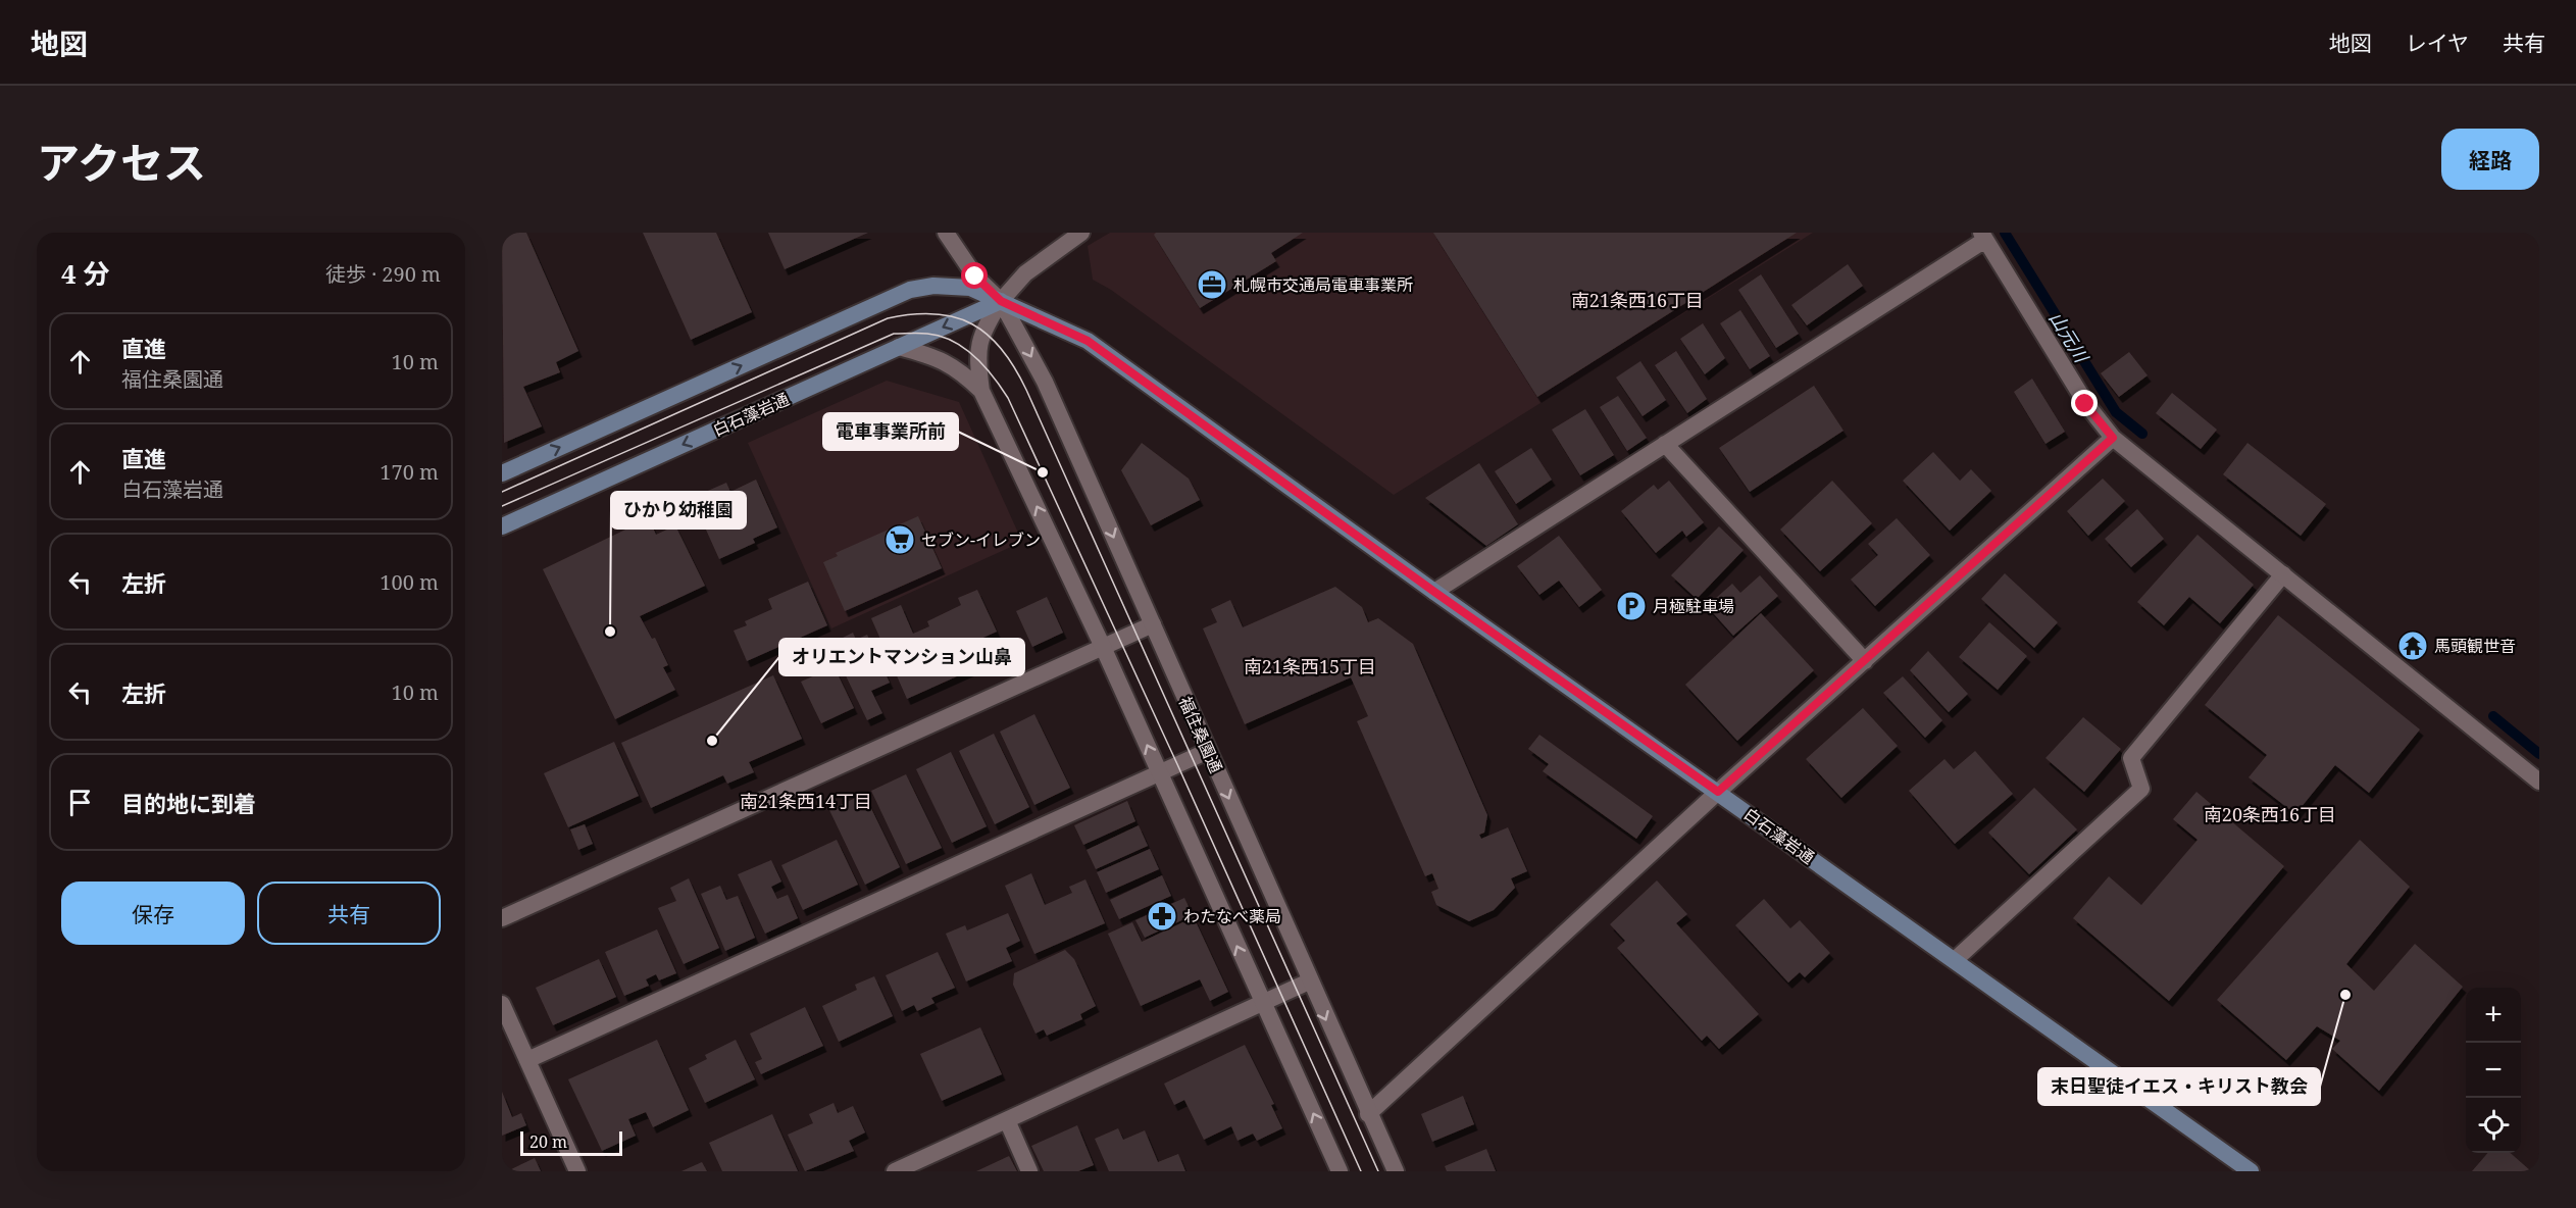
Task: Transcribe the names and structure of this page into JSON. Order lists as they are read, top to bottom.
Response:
{
  "streets": {
    "main road": ["白石藻岩通"],
    "street": ["福住桑園通"]
  },
  "crossings": [
    ["白石藻岩通", "福住桑園通"]
  ],
  "districts": [
    "南21条西16丁目",
    "南21条西15丁目",
    "南21条西14丁目",
    "南20条西16丁目"
  ],
  "water": ["山元川"],
  "places": {
    "office": ["札幌市交通局電車事業所"],
    "other": [
      "電車事業所前",
      "ひかり幼稚園",
      "オリエントマンション山鼻",
      "末日聖徒イエス・キリスト教会"
    ],
    "supermarket": ["セブン-イレブン"],
    "parking": ["月極駐車場"],
    "temple": ["馬頭観世音"],
    "pharmacy": ["わたなべ薬局"]
  },
  "scale_bar": "20 m",
  "page": {
    "header": "地図",
    "nav": ["地図", "レイヤ", "共有"],
    "title": "アクセス",
    "buttons": [
      "経路",
      ["保存", "共有"]
    ],
    "heading": ["4 分", "徒歩 · 290 m"],
    "list": [
      ["直進", "福住桑園通", "10 m"],
      ["直進", "白石藻岩通", "170 m"],
      ["左折", "100 m"],
      ["左折", "10 m"],
      "目的地に到着"
    ],
    "map_buttons": ["+", "−"],
    "scale": "20 m"
  }
}
